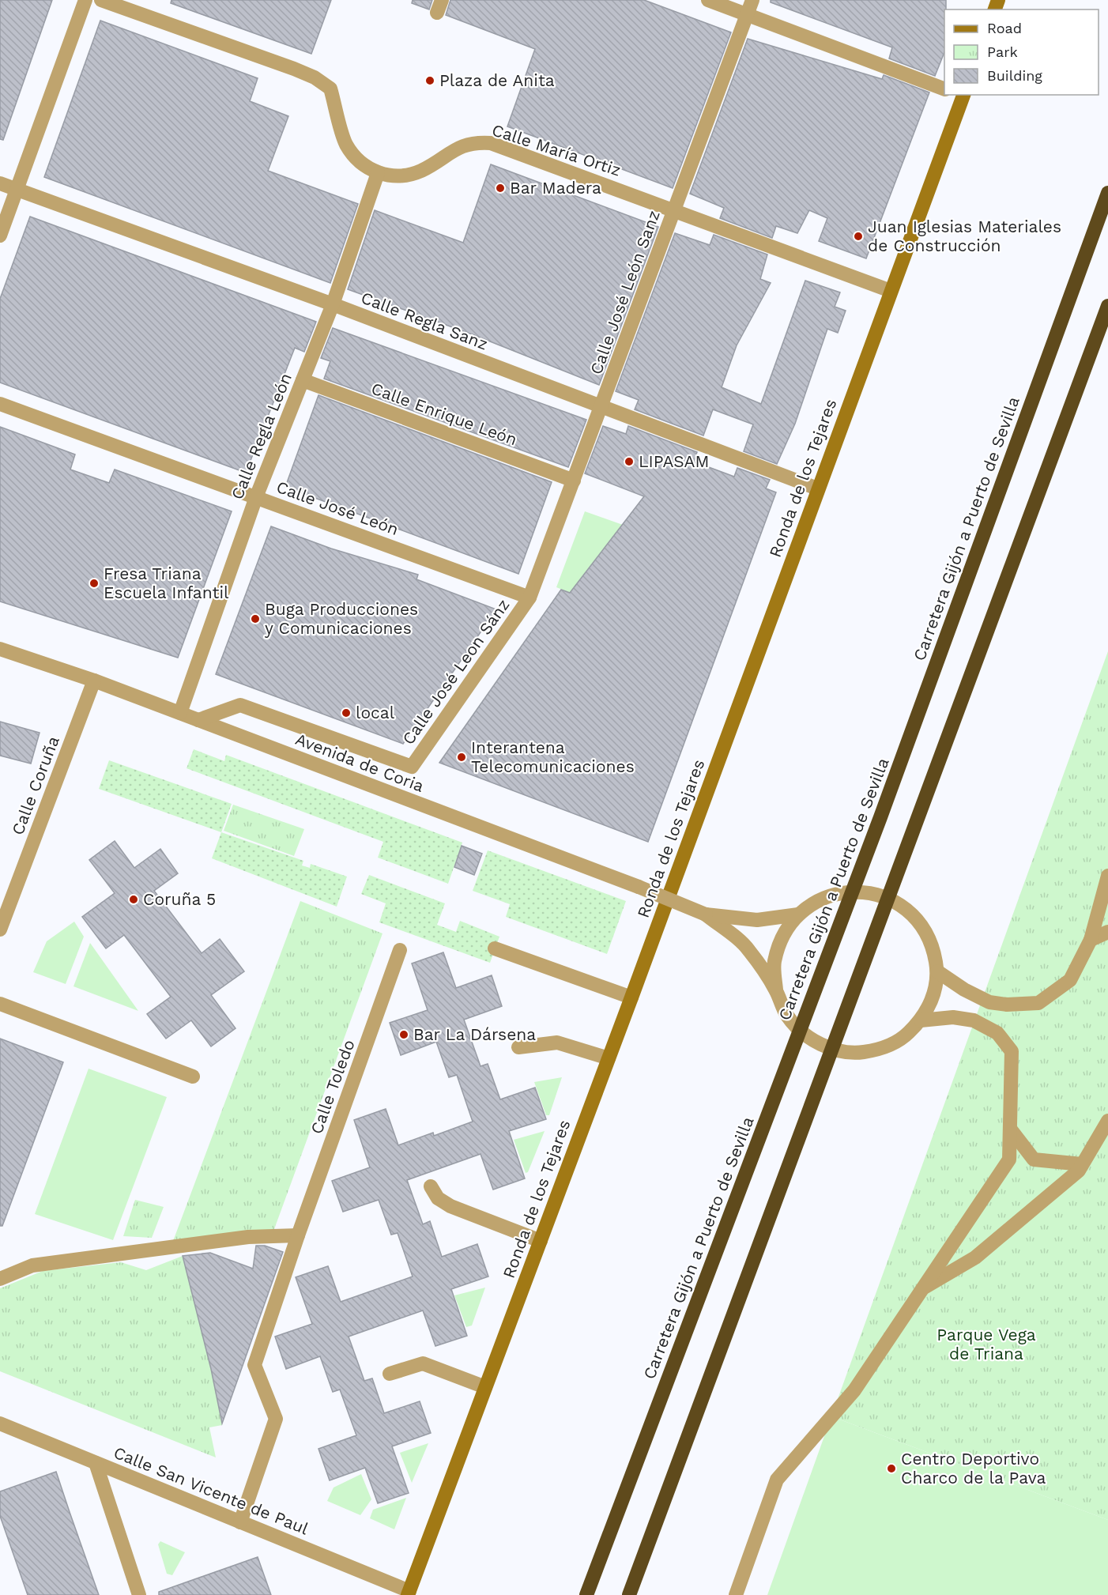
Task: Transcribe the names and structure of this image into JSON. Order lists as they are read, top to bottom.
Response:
{
  "streets": {
    "highway": ["Carretera Gijón a Puerto de Sevilla"],
    "street": [
      "Calle María Ortiz",
      "Calle José León Sanz",
      "Calle Regla Sanz",
      "Calle Enrique León",
      "Calle Regla León",
      "Ronda de los Tejares",
      "Calle José León",
      "Calle José Leon Sánz",
      "Avenida de Coria",
      "Calle Coruña",
      "Calle Toledo",
      "Calle San Vicente de Paul"
    ]
  },
  "crossings": [
    ["Calle María Ortiz", "Calle José León Sanz"],
    ["Calle María Ortiz", "Calle Regla León"],
    ["Calle María Ortiz", "Ronda de los Tejares"],
    ["Calle José León Sanz", "Calle Regla Sanz"],
    ["Calle José León Sanz", "Calle Enrique León"],
    ["Calle José León Sanz", "Calle José León"],
    ["Calle José León Sanz", "Calle José Leon Sánz"],
    ["Calle Regla Sanz", "Calle Regla León"],
    ["Calle Regla Sanz", "Ronda de los Tejares"],
    ["Calle Enrique León", "Calle Regla León"],
    ["Calle Regla León", "Calle José León"],
    ["Calle Regla León", "Avenida de Coria"],
    ["Ronda de los Tejares", "Calle San Vicente de Paul"],
    ["Calle José León", "Calle José Leon Sánz"],
    ["Calle José Leon Sánz", "Avenida de Coria"],
    ["Avenida de Coria", "Calle Coruña"],
    ["Calle Toledo", "Calle San Vicente de Paul"]
  ],
  "parks": ["Parque Vega de Triana"],
  "places": [
    "Plaza de Anita",
    "Bar Madera",
    "Juan Iglesias Materiales de Construcción",
    "LIPASAM",
    "Fresa Triana Escuela Infantil",
    "Buga Producciones y Comunicaciones",
    "local",
    "Interantena Telecomunicaciones",
    "Coruña 5",
    "Bar La Dársena",
    "Centro Deportivo Charco de la Pava"
  ],
  "legend": ["Road", "Park", "Building"]
}
